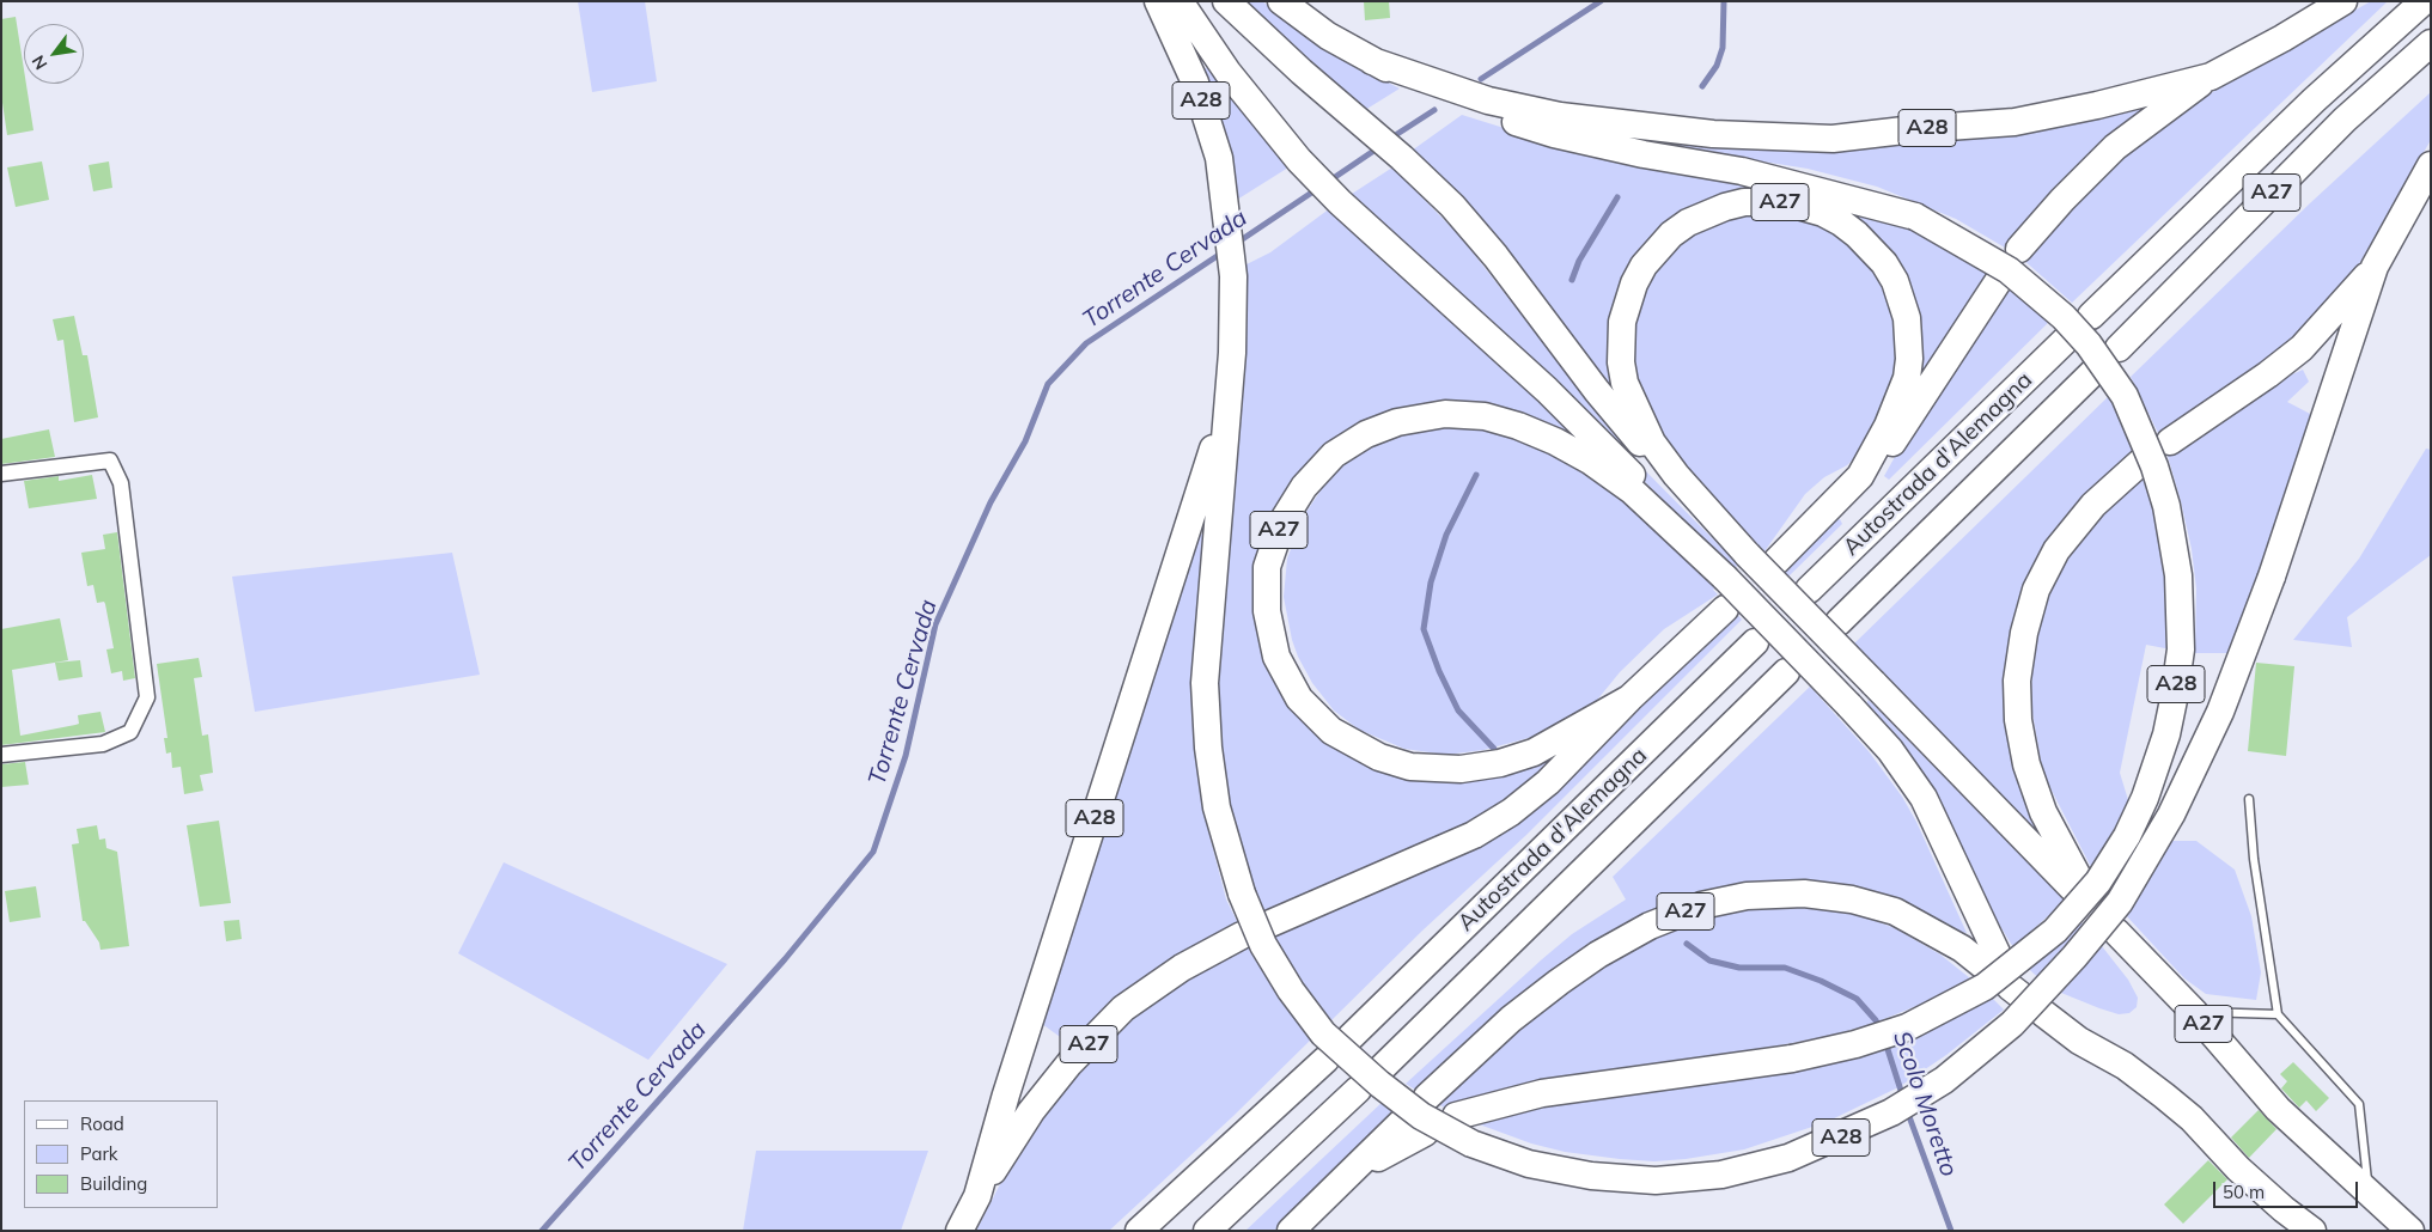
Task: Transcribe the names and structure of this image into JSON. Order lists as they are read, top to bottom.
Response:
{
  "streets": {
    "highway": ["A28", "A27", "Autostrada d'Alemagna"]
  },
  "crossings": [
    ["A28", "A27"]
  ],
  "water": ["Torrente Cervada", "Scolo Moretto"],
  "legend": ["Road", "Park", "Building"],
  "scale_bar": "50 m",
  "north": "bottom left"
}
